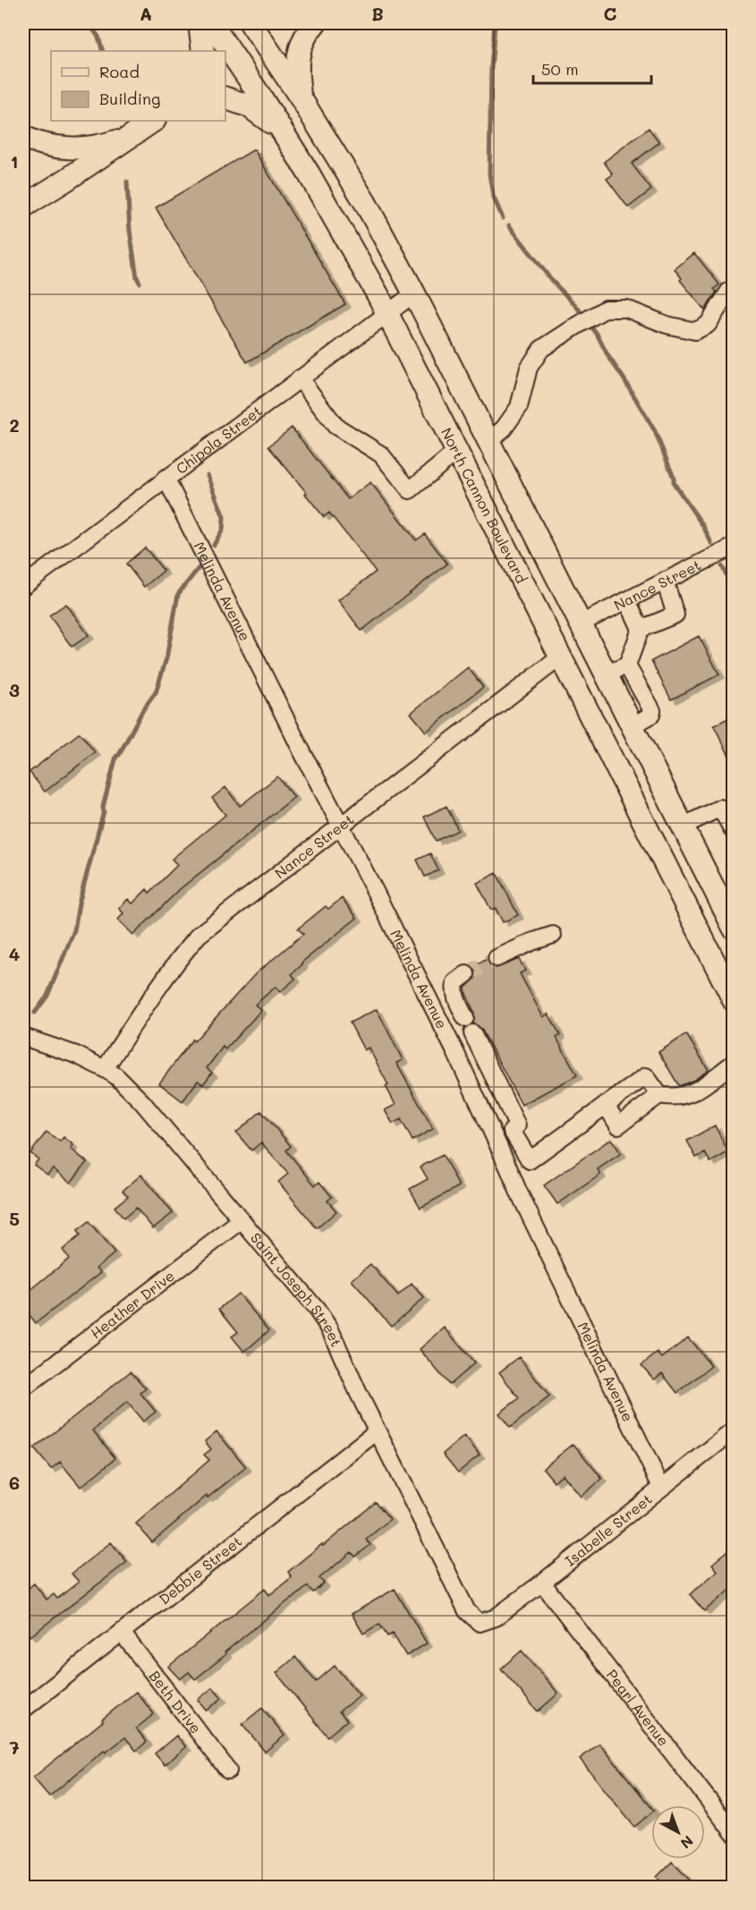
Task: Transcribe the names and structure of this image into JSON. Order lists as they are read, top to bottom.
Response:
{
  "streets": {
    "main road": ["North Cannon Boulevard"],
    "street": [
      "Chipola Street",
      "Nance Street",
      "Melinda Avenue",
      "Saint Joseph Street",
      "Heather Drive",
      "Isabelle Street",
      "Debbie Street",
      "Beth Drive",
      "Pearl Avenue"
    ]
  },
  "crossings": [
    ["Chipola Street", "North Cannon Boulevard"],
    ["Chipola Street", "Melinda Avenue"],
    ["North Cannon Boulevard", "Nance Street"],
    ["Nance Street", "Melinda Avenue"],
    ["Nance Street", "Saint Joseph Street"],
    ["Melinda Avenue", "Isabelle Street"],
    ["Saint Joseph Street", "Heather Drive"],
    ["Saint Joseph Street", "Isabelle Street"],
    ["Saint Joseph Street", "Debbie Street"],
    ["Isabelle Street", "Pearl Avenue"],
    ["Debbie Street", "Beth Drive"]
  ],
  "legend": ["Road", "Building"],
  "scale_bar": "50 m",
  "north": "bottom right",
  "grid": {
    "columns": ["A", "B", "C"],
    "rows": [
      "1",
      "2",
      "3",
      "4",
      "5",
      "6",
      "7"
    ]
  }
}
